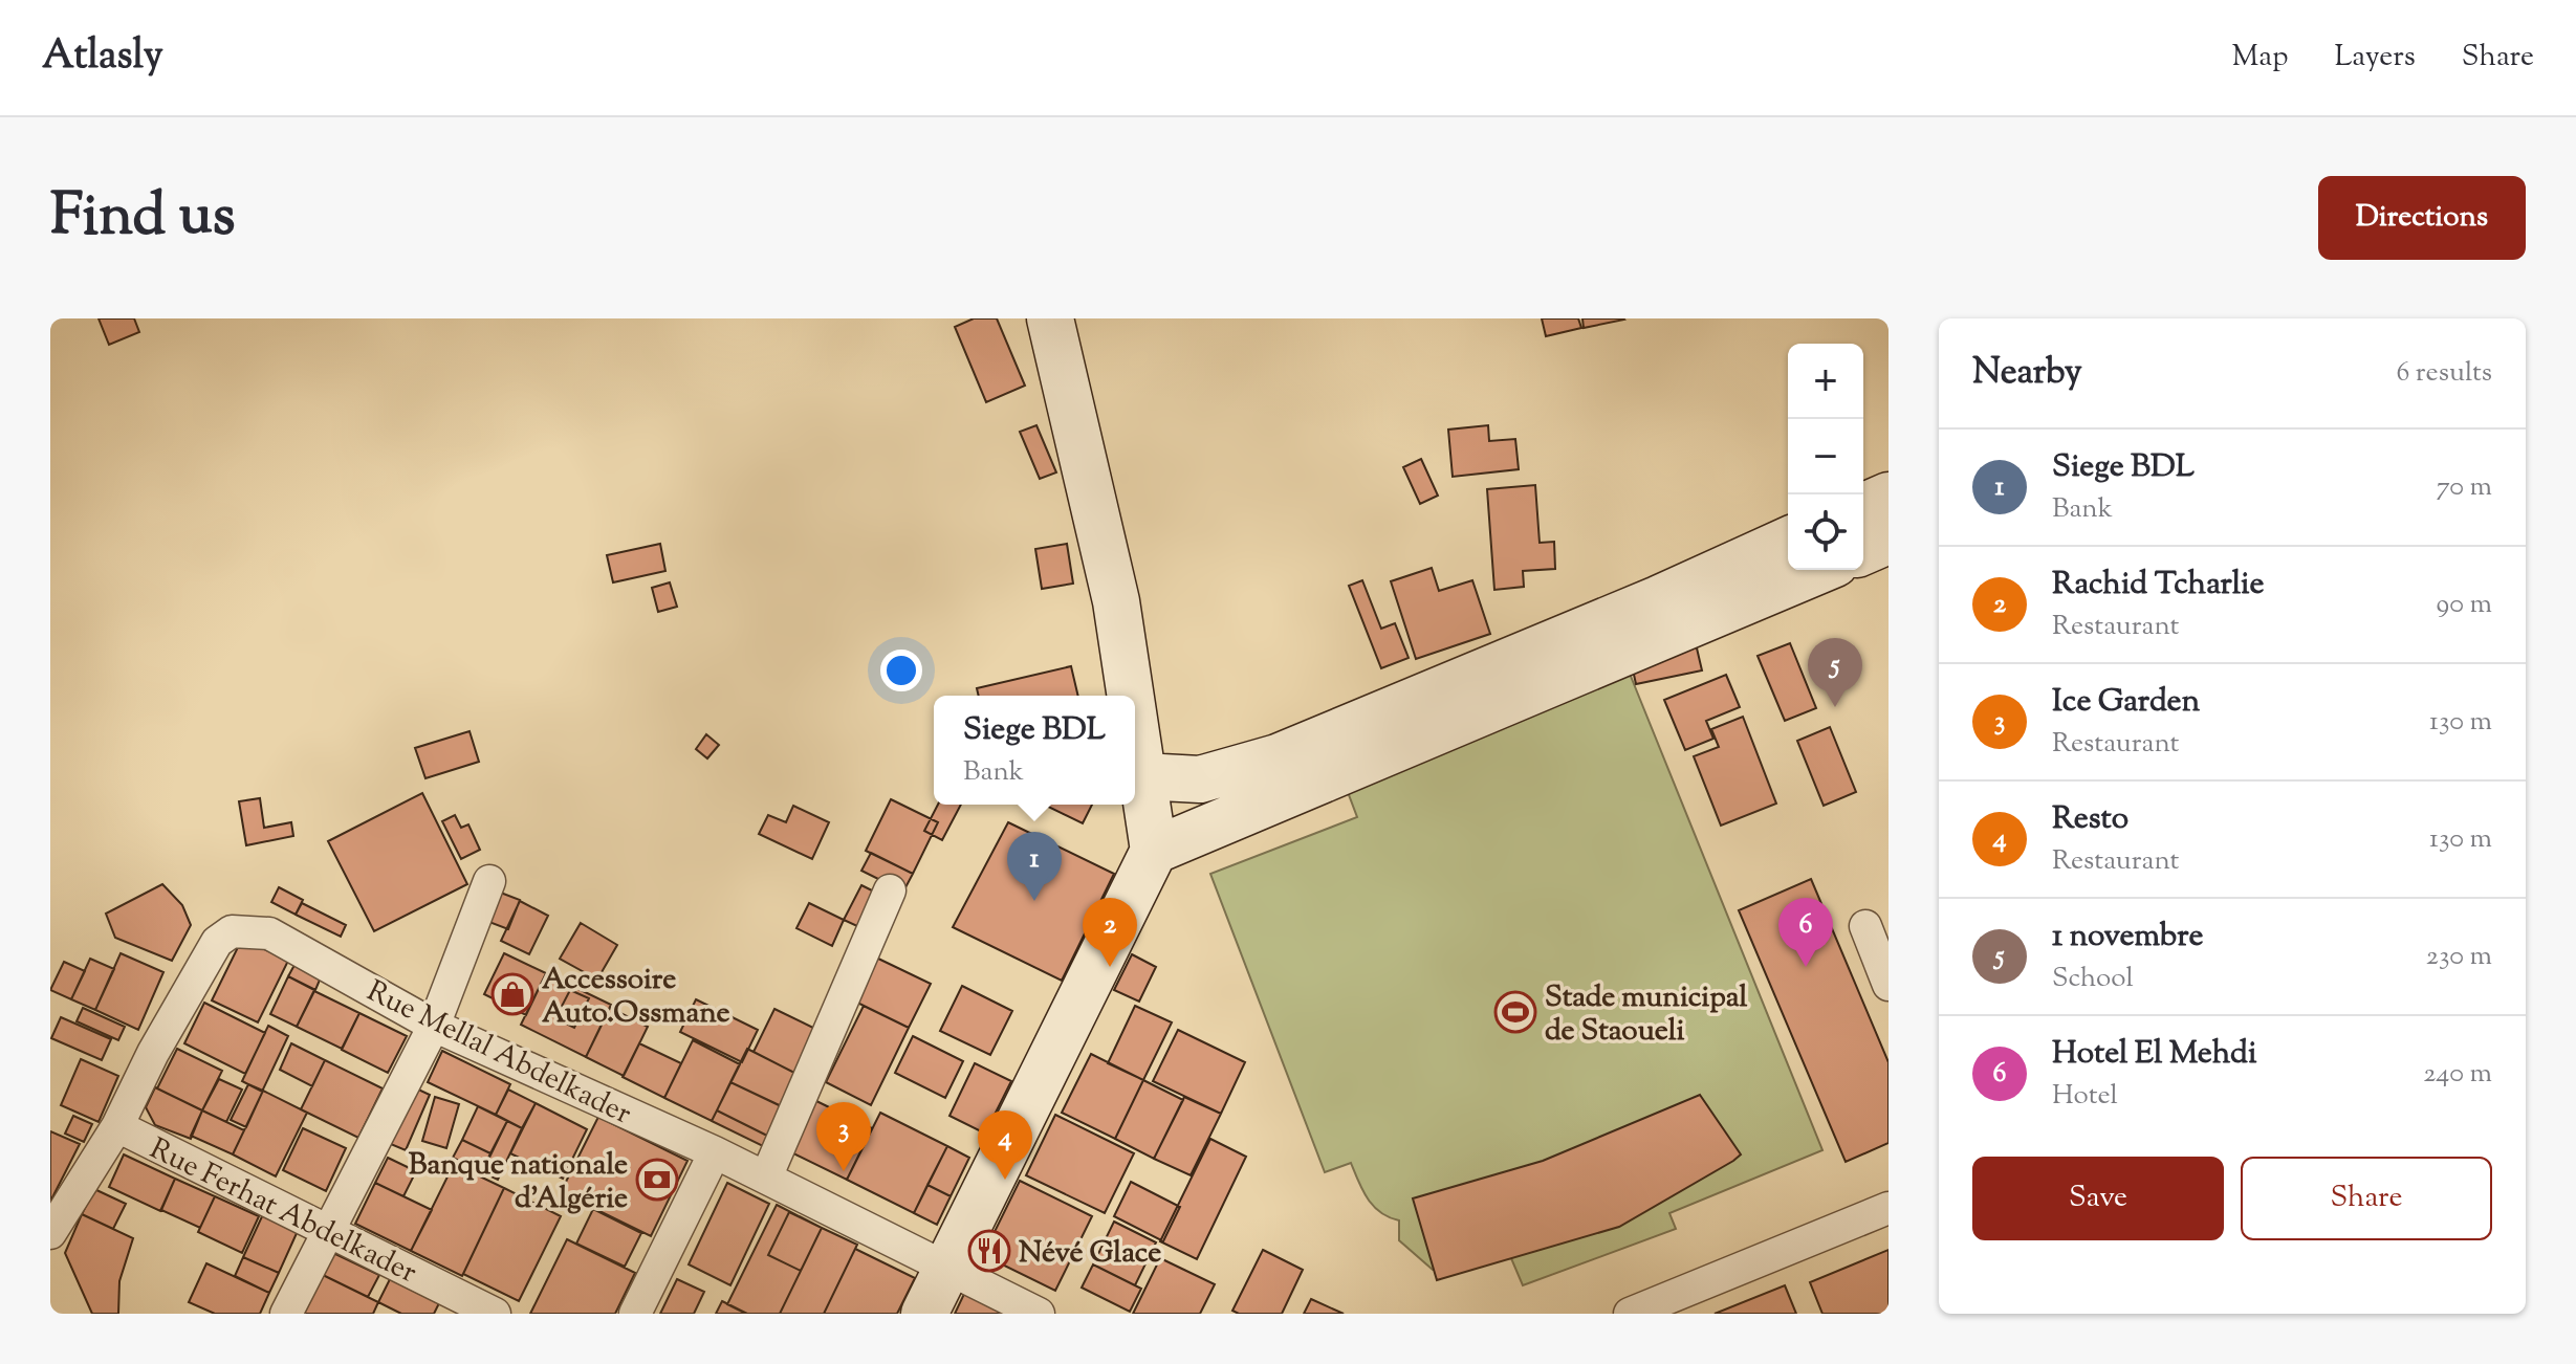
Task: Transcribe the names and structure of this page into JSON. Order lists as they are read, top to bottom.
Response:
{
  "streets": {
    "street": ["Rue Mellal Abdelkader", "Rue Ferhat Abdelkader"]
  },
  "crossings": [
    ["Rue Mellal Abdelkader", "Rue Ferhat Abdelkader"]
  ],
  "places": {
    "shop": ["Accessoire Auto.Ossmane"],
    "sports": ["Stade municipal de Staoueli"],
    "bank": ["Banque nationale d'Algérie"],
    "restaurant": ["Névé Glace"]
  },
  "page": {
    "header": "Atlasly",
    "nav": ["Map", "Layers", "Share"],
    "title": "Find us",
    "buttons": [
      "Directions",
      ["Save", "Share"]
    ],
    "heading": ["Nearby", "6 results"],
    "map_buttons": ["+", "−"],
    "list": [
      {
        "mark": "1",
        "name": "Siege BDL",
        "note": "Bank",
        "value": "70 m"
      },
      {
        "mark": "2",
        "name": "Rachid Tcharlie",
        "note": "Restaurant",
        "value": "90 m"
      },
      {
        "mark": "3",
        "name": "Ice Garden",
        "note": "Restaurant",
        "value": "130 m"
      },
      {
        "mark": "4",
        "name": "Resto",
        "note": "Restaurant",
        "value": "130 m"
      },
      {
        "mark": "5",
        "name": "1 novembre",
        "note": "School",
        "value": "230 m"
      },
      {
        "mark": "6",
        "name": "Hotel El Mehdi",
        "note": "Hotel",
        "value": "240 m"
      }
    ],
    "pins": [
      "5",
      "1",
      "2",
      "6",
      "3",
      "4"
    ],
    "popup": ["Siege BDL", "Bank"]
  }
}
